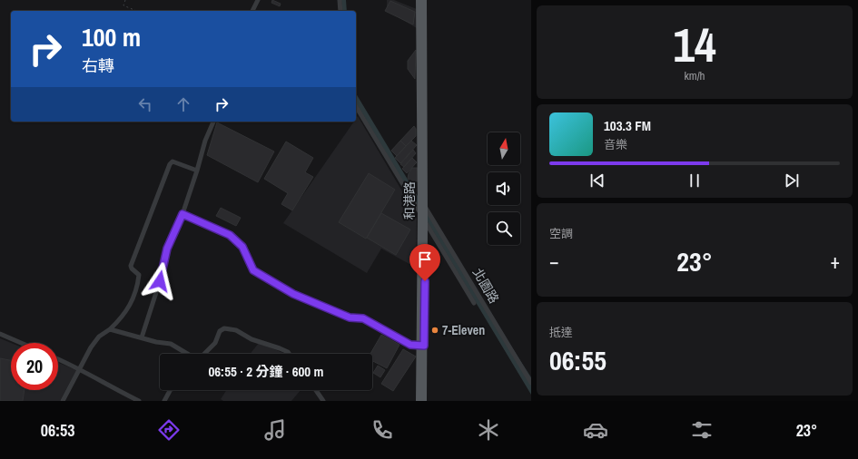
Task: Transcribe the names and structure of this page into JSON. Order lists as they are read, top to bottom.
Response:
{
  "streets": {
    "main road": ["和港路"],
    "street": ["北園路"]
  },
  "crossings": [
    ["和港路", "北園路"]
  ],
  "places": ["7-Eleven"],
  "north": "top",
  "page": {
    "tile": [
      ["14", "km/h"],
      "空調",
      ["抵達", "06:55"]
    ],
    "turn": ["100 m", "右轉"],
    "song": ["103.3 FM", "音樂"],
    "heat": ["−", "23°", "+"],
    "limit": "20",
    "trip": "06:55 · 2 分鐘 · 600 m",
    "tabs": ["06:53", "23°"]
  }
}
